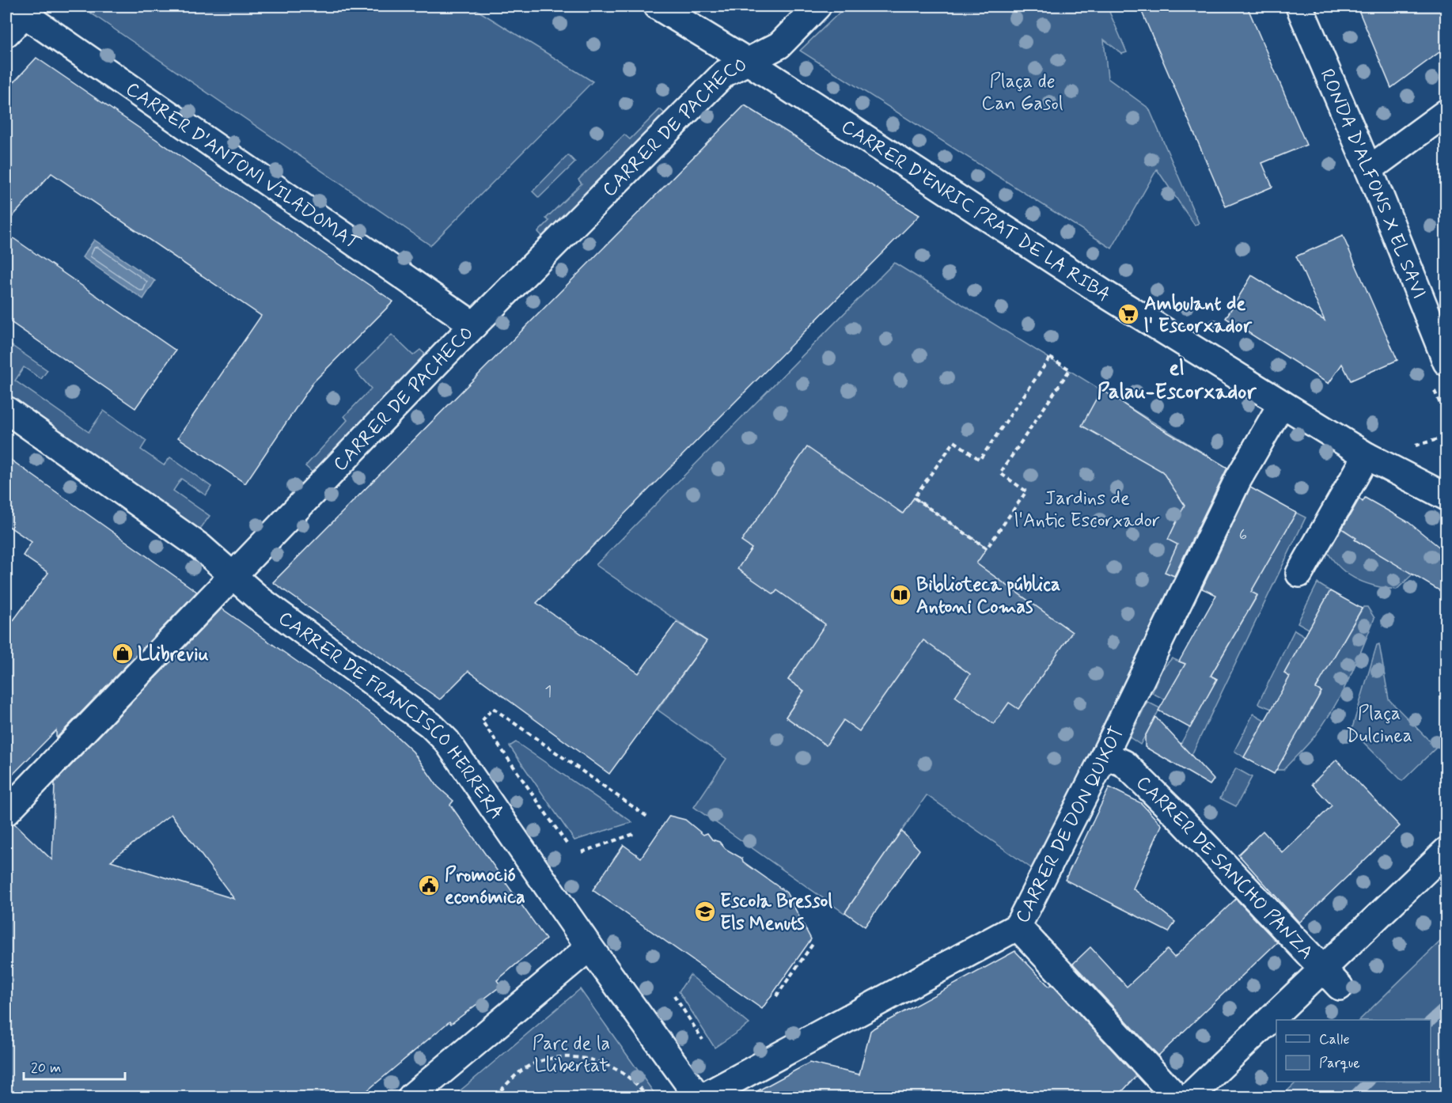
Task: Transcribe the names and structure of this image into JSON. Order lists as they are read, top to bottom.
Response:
{
  "streets": {
    "street": [
      "CARRER DE PACHECO",
      "CARRER D'ANTONI VILADOMAT",
      "RONDA D'ALFONS X EL SAVI",
      "CARRER D'ENRIC PRAT DE LA RIBA",
      "CARRER DE FRANCISCO HERRERA",
      "CARRER DE DON QUIXOT",
      "CARRER DE SANCHO PANZA"
    ]
  },
  "crossings": [
    ["CARRER DE PACHECO", "CARRER D'ANTONI VILADOMAT"],
    ["CARRER DE PACHECO", "CARRER D'ENRIC PRAT DE LA RIBA"],
    ["CARRER DE PACHECO", "CARRER DE FRANCISCO HERRERA"],
    ["CARRER D'ENRIC PRAT DE LA RIBA", "CARRER DE DON QUIXOT"],
    ["CARRER DE DON QUIXOT", "CARRER DE SANCHO PANZA"]
  ],
  "districts": ["el Palau-Escorxador"],
  "parks": [
    "Plaça de Can Gasol",
    "Jardins de l'Antic Escorxador",
    "Plaça Dulcinea",
    "Parc de la Llibertat"
  ],
  "places": {
    "supermarket": ["Ambulant de l' Escorxador"],
    "library": ["Biblioteca pública Antoni Comas"],
    "shop": ["Llibreviu"],
    "public building": ["Promoció económica"],
    "school or university": ["Escola Bressol Els Menuts"]
  },
  "house_numbers": ["6", "1"],
  "legend": ["Calle", "Parque"],
  "scale_bar": "20 m"
}
